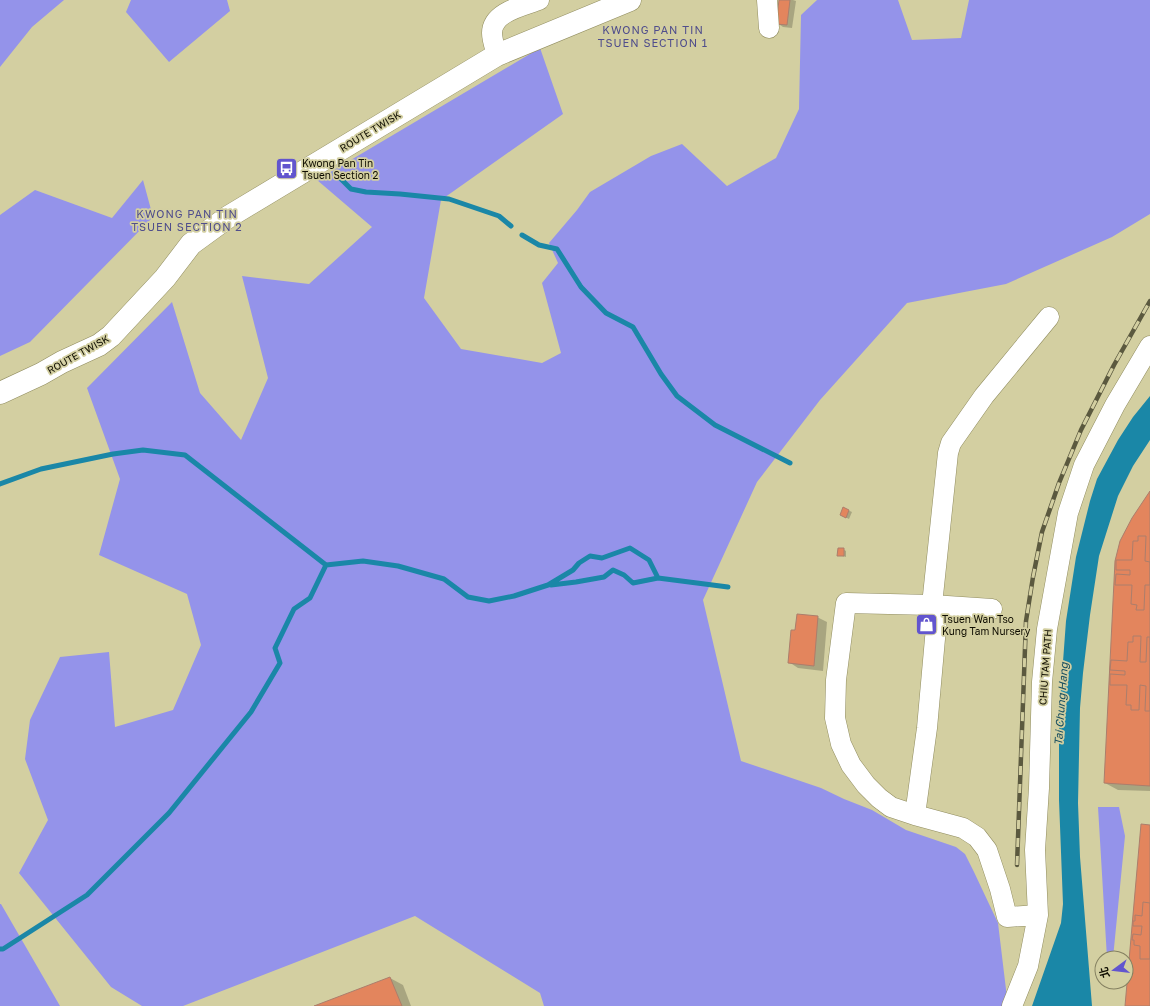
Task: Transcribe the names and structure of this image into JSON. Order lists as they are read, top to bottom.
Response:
{
  "streets": {
    "main road": ["ROUTE TWISK"],
    "street": ["CHIU TAM PATH"]
  },
  "districts": ["KWONG PAN TIN TSUEN SECTION 1", "KWONG PAN TIN TSUEN SECTION 2"],
  "water": ["Tai Chung Hang"],
  "places": {
    "bus stop": ["Kwong Pan Tin Tsuen Section 2"],
    "shop": ["Tsuen Wan Tso Kung Tam Nursery"]
  },
  "north": "left"
}
